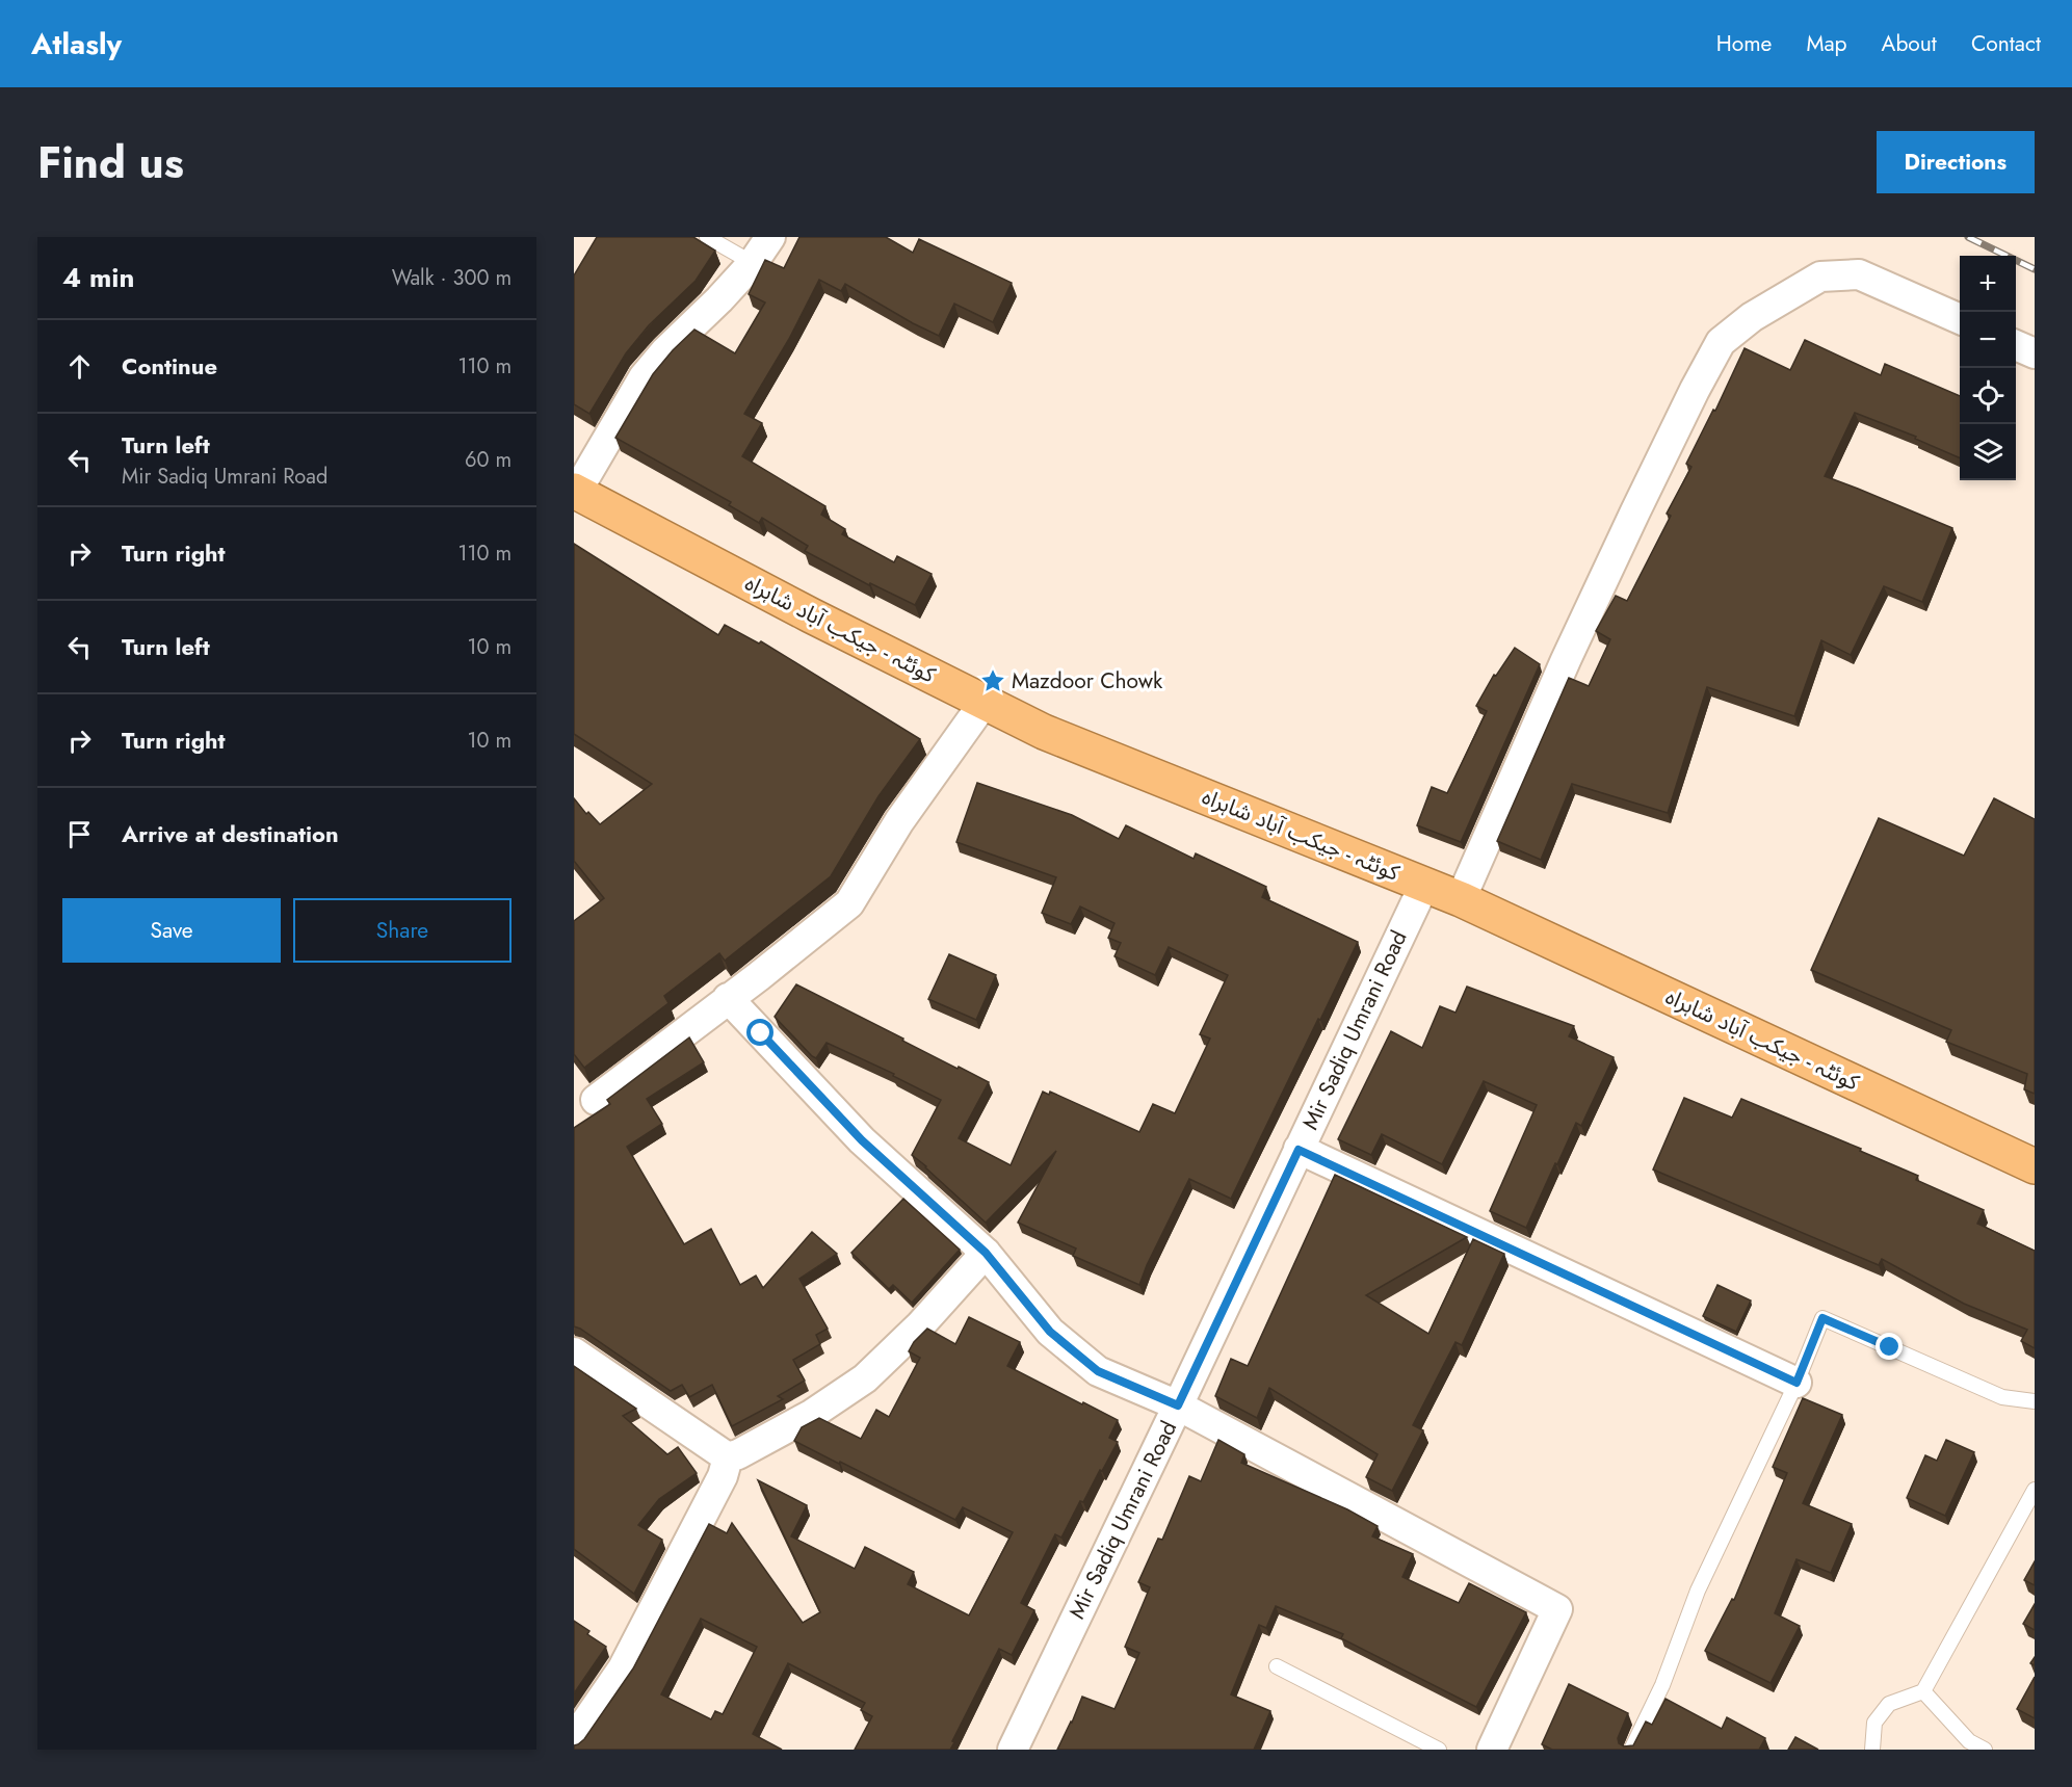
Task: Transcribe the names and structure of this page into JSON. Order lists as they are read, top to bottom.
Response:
{
  "streets": {
    "highway": ["کوئٹہ - جیکب آباد شاہراہ"],
    "street": ["Mir Sadiq Umrani Road"]
  },
  "crossings": [
    ["کوئٹہ - جیکب آباد شاہراہ", "Mir Sadiq Umrani Road"]
  ],
  "places": {
    "place": ["Mazdoor Chowk"]
  },
  "page": {
    "header": "Atlasly",
    "nav": [
      "Home",
      "Map",
      "About",
      "Contact"
    ],
    "title": "Find us",
    "buttons": [
      "Directions",
      ["Save", "Share"]
    ],
    "heading": ["4 min", "Walk · 300 m"],
    "map_buttons": ["+", "−"],
    "list": [
      ["Continue", "110 m"],
      ["Turn left", "Mir Sadiq Umrani Road", "60 m"],
      ["Turn right", "110 m"],
      ["Turn left", "10 m"],
      ["Turn right", "10 m"],
      "Arrive at destination"
    ]
  }
}
